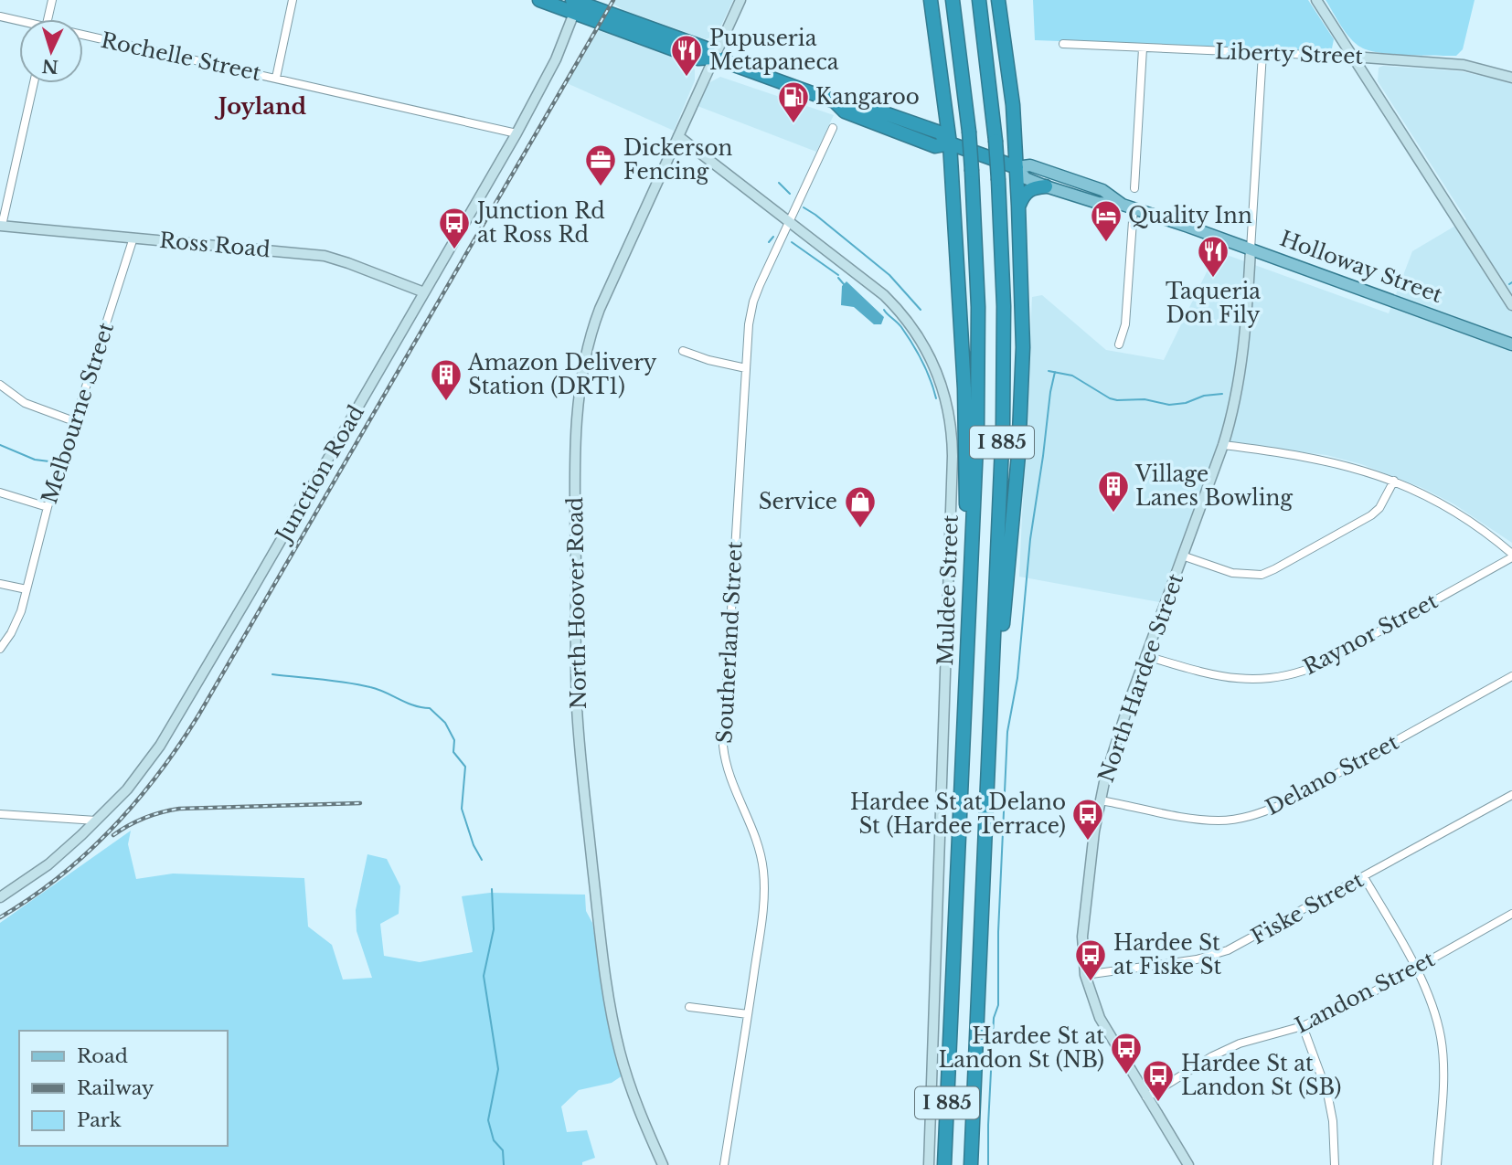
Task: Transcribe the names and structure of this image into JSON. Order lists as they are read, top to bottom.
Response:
{
  "streets": {
    "highway": ["Holloway Street", "I 885"],
    "street": [
      "Liberty Street",
      "Rochelle Street",
      "Ross Road",
      "Melbourne Street",
      "Junction Road",
      "Muldee Street",
      "North Hoover Road",
      "Raynor Street",
      "Southerland Street",
      "North Hardee Street",
      "Delano Street",
      "Fiske Street",
      "Landon Street"
    ]
  },
  "crossings": [
    ["Rochelle Street", "Junction Road"],
    ["Ross Road", "Melbourne Street"],
    ["Ross Road", "Junction Road"],
    ["Holloway Street", "Junction Road"],
    ["Holloway Street", "North Hoover Road"],
    ["Holloway Street", "North Hardee Street"],
    ["Muldee Street", "North Hoover Road"],
    ["Muldee Street", "Southerland Street"],
    ["Raynor Street", "North Hardee Street"],
    ["North Hardee Street", "Delano Street"],
    ["North Hardee Street", "Fiske Street"],
    ["North Hardee Street", "Landon Street"]
  ],
  "districts": ["Joyland"],
  "places": {
    "restaurant": ["Pupuseria Metapaneca", "Taqueria Don Fily"],
    "fuel station": ["Kangaroo"],
    "office": ["Dickerson Fencing"],
    "hotel": ["Quality Inn"],
    "bus stop": [
      "Junction Rd at Ross Rd",
      "Hardee St at Delano St (Hardee Terrace)",
      "Hardee St at Fiske St",
      "Hardee St at Landon St (NB)",
      "Hardee St at Landon St (SB)"
    ],
    "building": ["Amazon Delivery Station (DRT1)", "Village Lanes Bowling"],
    "shop": ["Service"]
  },
  "legend": ["Road", "Railway", "Park"],
  "north": "bottom"
}
